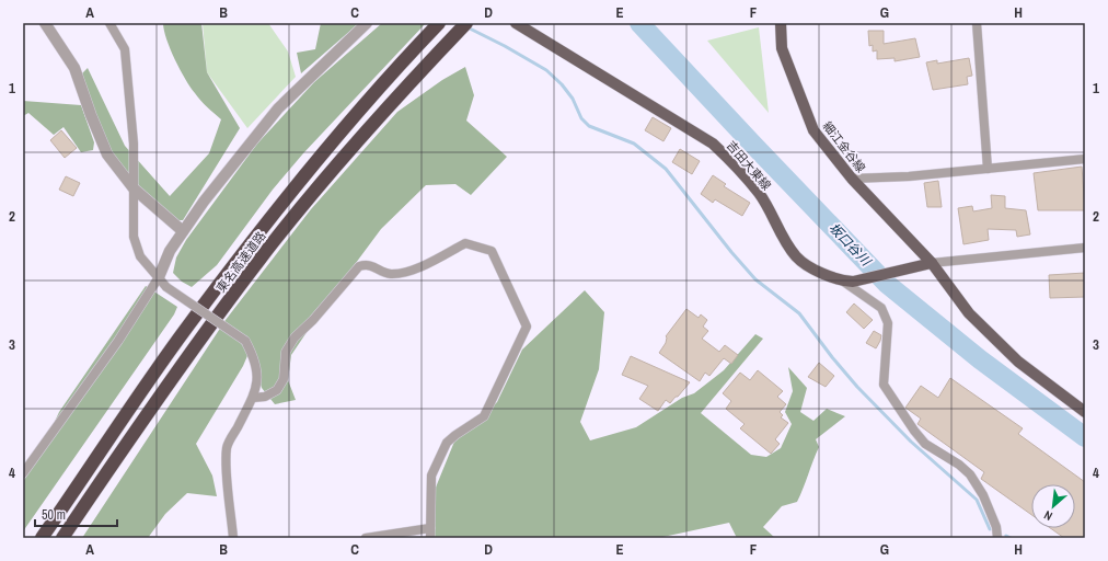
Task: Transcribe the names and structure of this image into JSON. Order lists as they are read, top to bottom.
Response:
{
  "streets": {
    "highway": ["東名高速道路"],
    "main road": ["細江金谷線", "吉田大東線"]
  },
  "water": ["坂口谷川"],
  "scale_bar": "50 m",
  "north": "bottom left",
  "grid": {
    "columns": [
      "A",
      "B",
      "C",
      "D",
      "E",
      "F",
      "G",
      "H"
    ],
    "rows": [
      "1",
      "2",
      "3",
      "4"
    ]
  }
}
